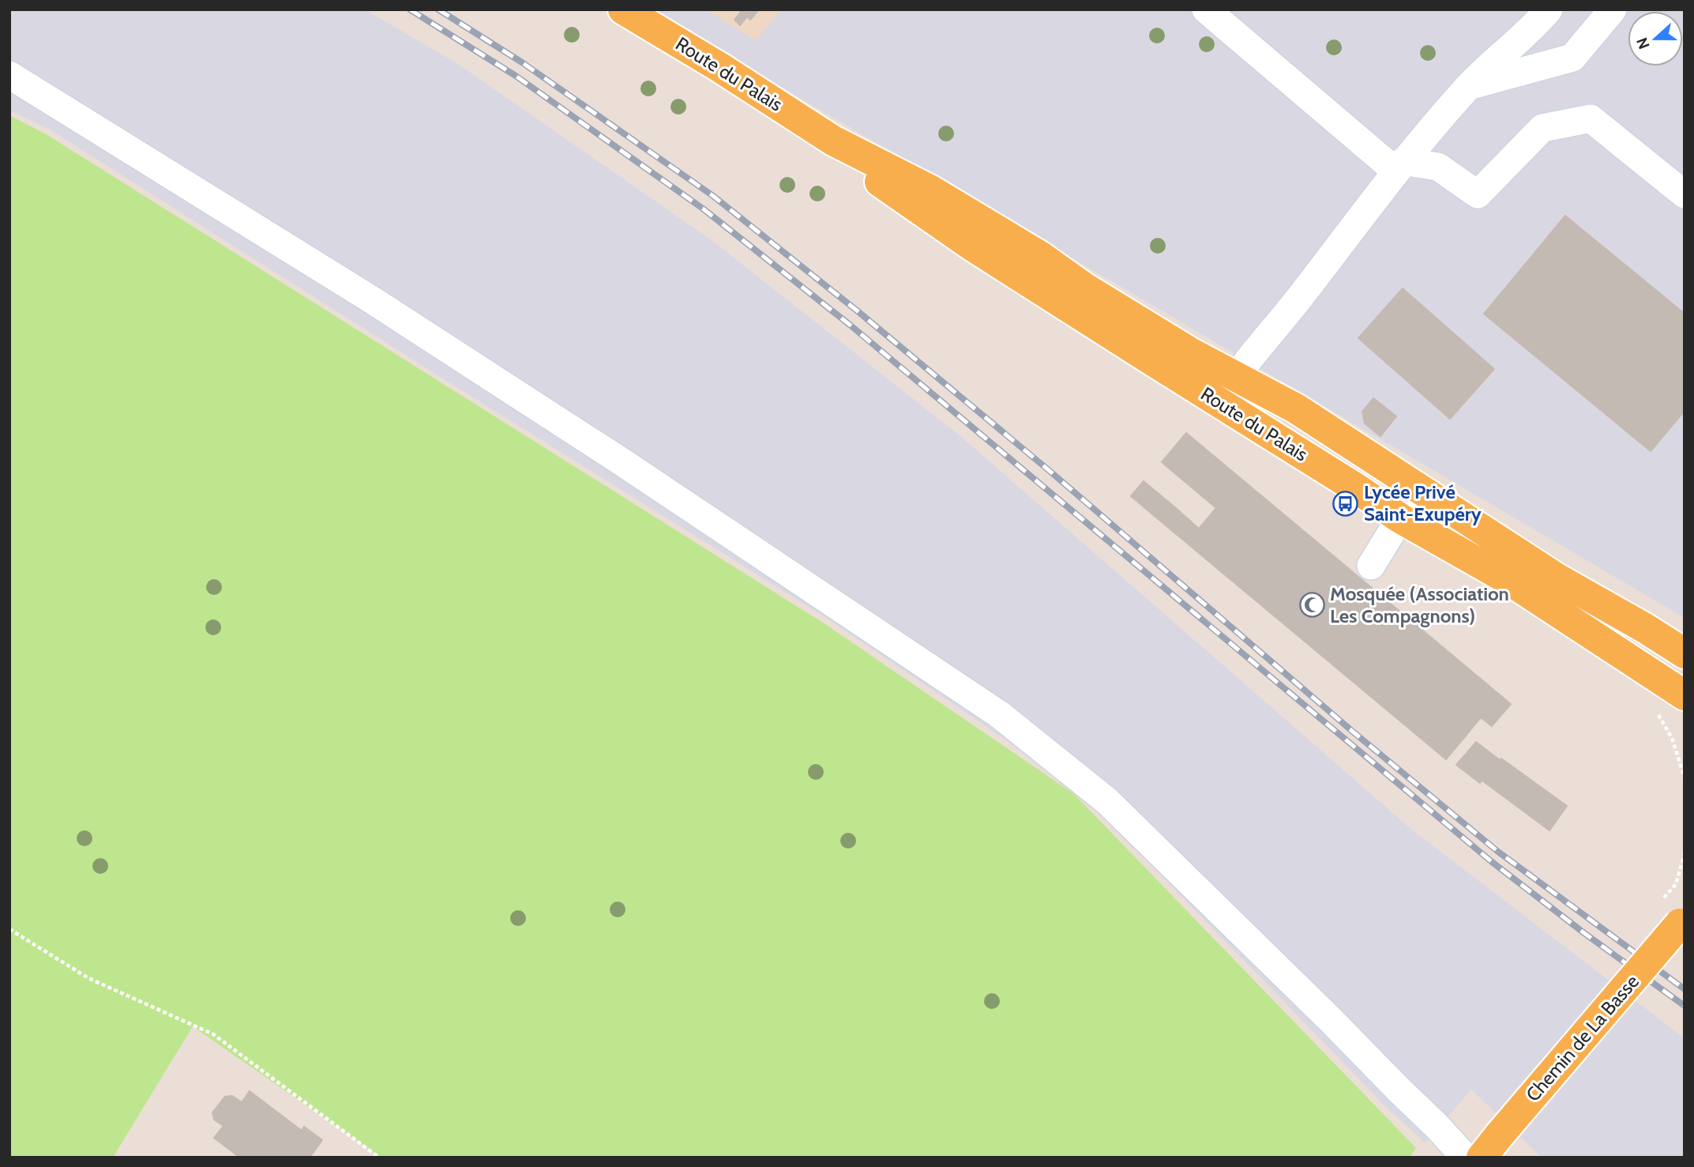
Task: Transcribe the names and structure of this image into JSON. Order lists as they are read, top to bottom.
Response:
{
  "streets": {
    "main road": ["Route du Palais", "Chemin de La Basse"]
  },
  "places": {
    "bus stop": ["Lycée Privé Saint-Exupéry"],
    "mosque": ["Mosquée (Association Les Compagnons)"]
  },
  "north": "left"
}
